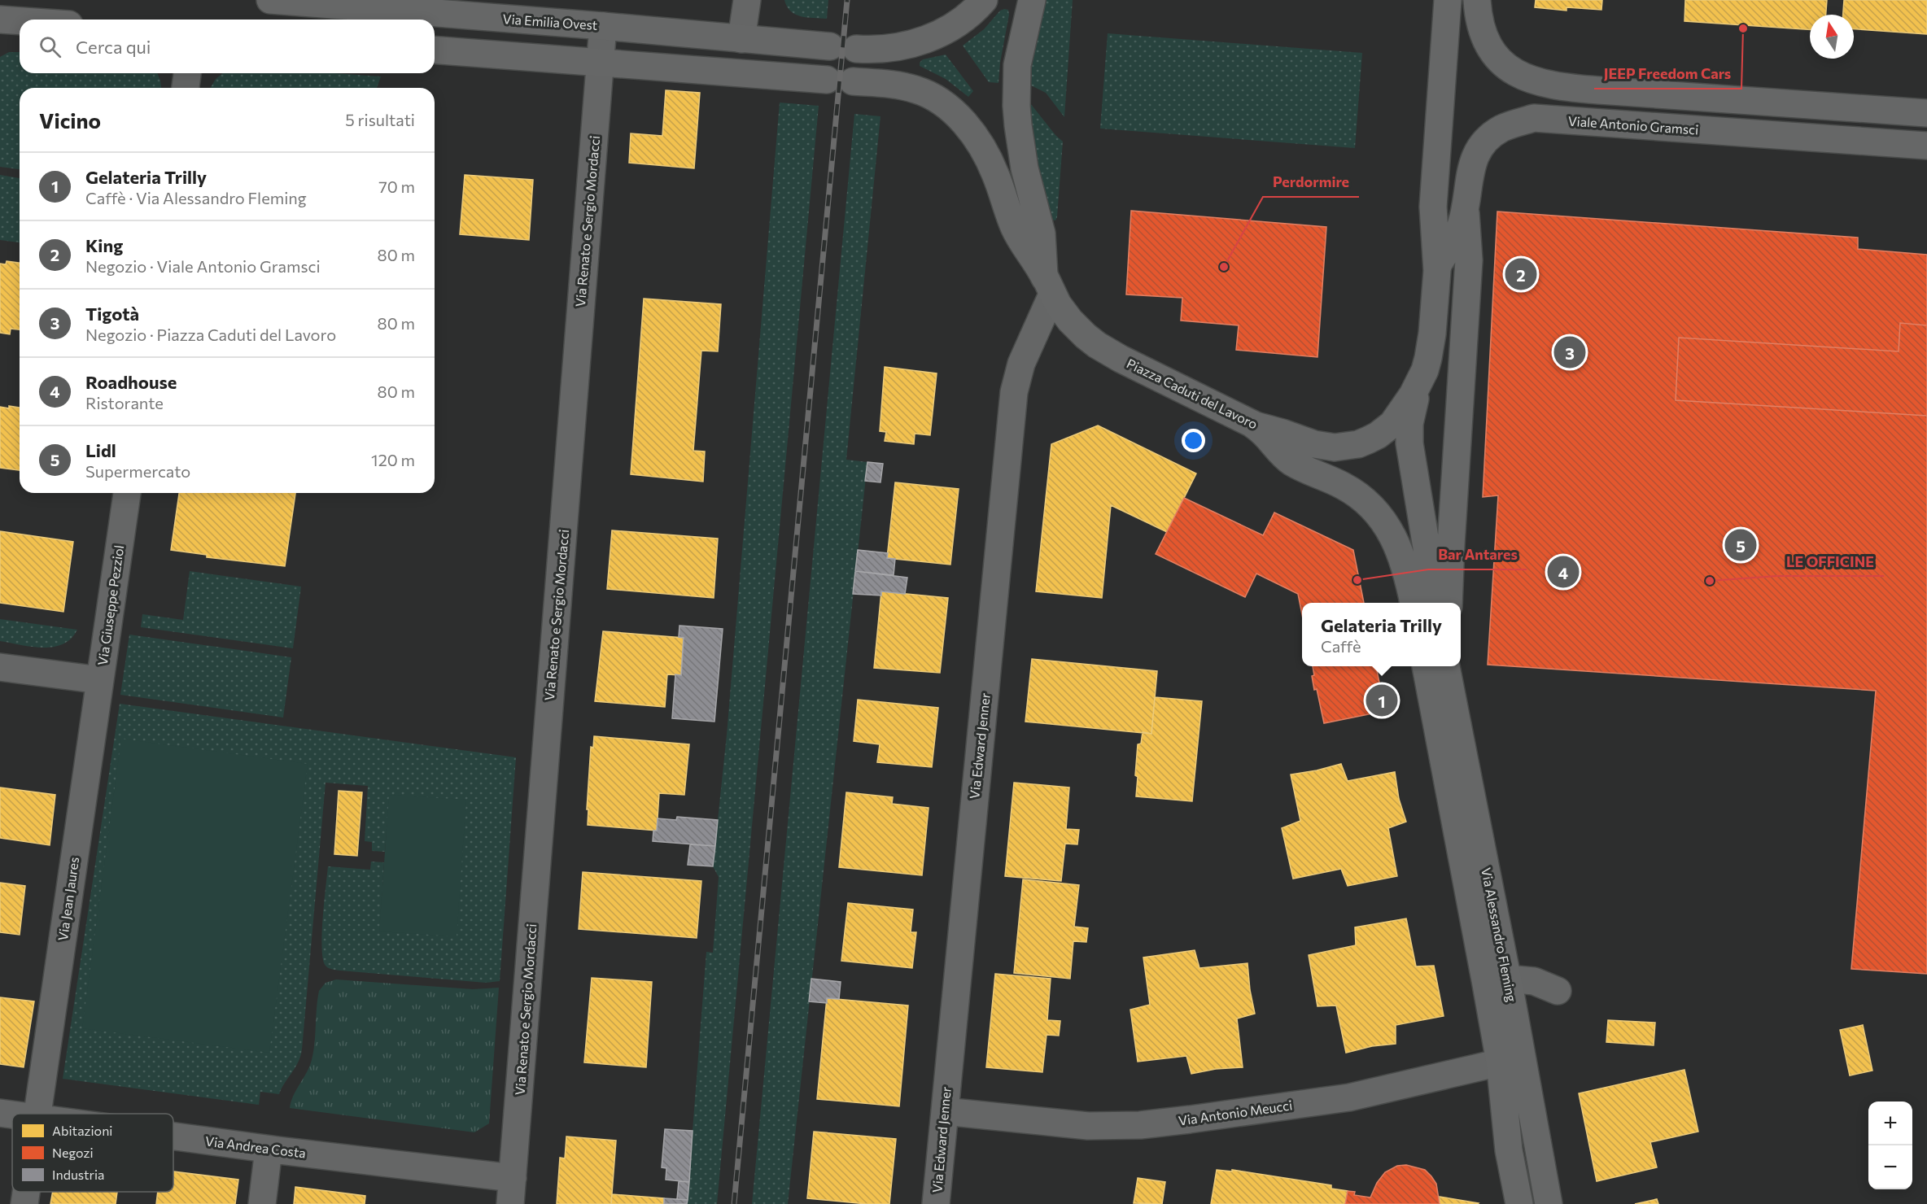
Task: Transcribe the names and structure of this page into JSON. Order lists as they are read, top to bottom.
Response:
{
  "streets": {
    "main road": [
      "Via Emilia Ovest",
      "Viale Antonio Gramsci",
      "Piazza Caduti del Lavoro",
      "Via Alessandro Fleming"
    ],
    "street": [
      "Via Renato e Sergio Mordacci",
      "Via Giuseppe Pezziol",
      "Via Edward Jenner",
      "Via Jean Jaures",
      "Via Antonio Meucci",
      "Via Andrea Costa"
    ]
  },
  "crossings": [
    ["Via Emilia Ovest", "Via Renato e Sergio Mordacci"],
    ["Viale Antonio Gramsci", "Piazza Caduti del Lavoro"],
    ["Via Renato e Sergio Mordacci", "Via Andrea Costa"],
    ["Piazza Caduti del Lavoro", "Via Edward Jenner"],
    ["Via Giuseppe Pezziol", "Via Jean Jaures"],
    ["Via Edward Jenner", "Via Antonio Meucci"],
    ["Via Alessandro Fleming", "Via Antonio Meucci"]
  ],
  "places": [
    "JEEP Freedom Cars",
    "Perdormire",
    "Bar Antares",
    "LE OFFICINE"
  ],
  "legend": ["Abitazioni", "Negozi", "Industria"],
  "north": "top",
  "page": {
    "search": "Cerca qui",
    "heading": ["Vicino", "5 risultati"],
    "list": [
      {
        "mark": "1",
        "name": "Gelateria Trilly",
        "note": "Caffè · Via Alessandro Fleming",
        "value": "70 m"
      },
      {
        "mark": "2",
        "name": "King",
        "note": "Negozio · Viale Antonio Gramsci",
        "value": "80 m"
      },
      {
        "mark": "3",
        "name": "Tigotà",
        "note": "Negozio · Piazza Caduti del Lavoro",
        "value": "80 m"
      },
      {
        "mark": "4",
        "name": "Roadhouse",
        "note": "Ristorante",
        "value": "80 m"
      },
      {
        "mark": "5",
        "name": "Lidl",
        "note": "Supermercato",
        "value": "120 m"
      }
    ],
    "pins": [
      "2",
      "3",
      "5",
      "4",
      "1"
    ],
    "popup": ["Gelateria Trilly", "Caffè"],
    "map_buttons": ["+", "−"]
  }
}
